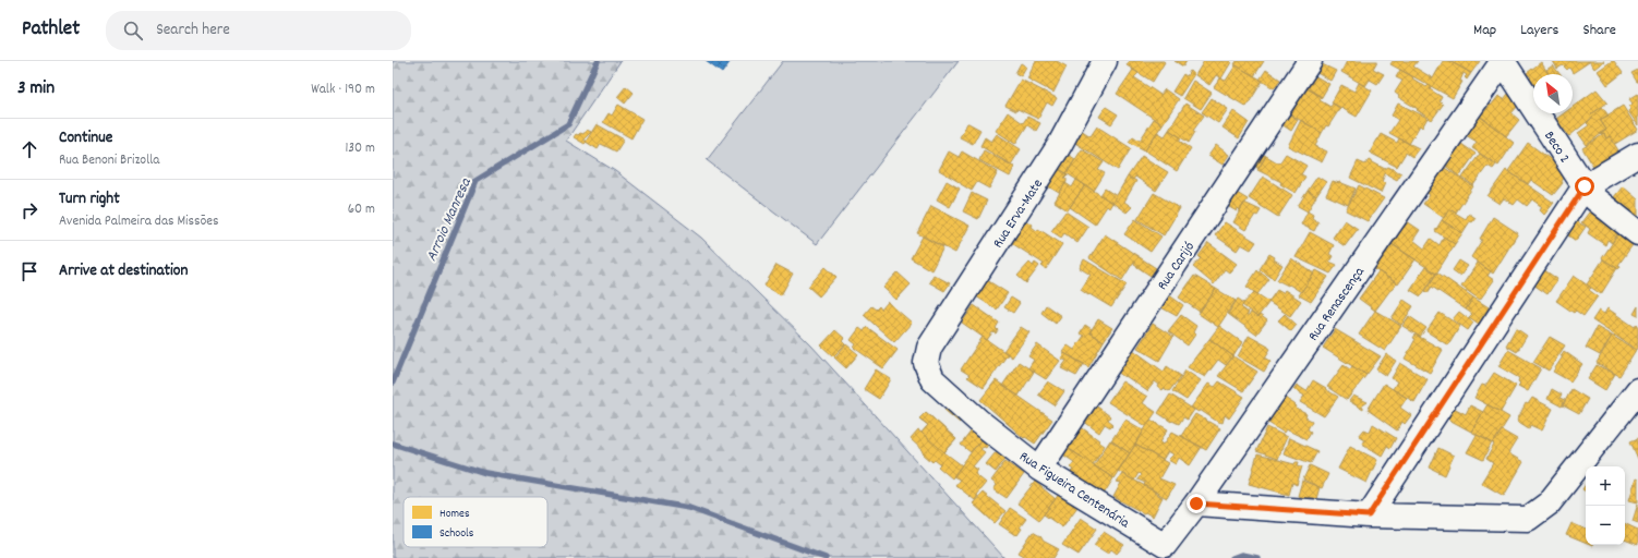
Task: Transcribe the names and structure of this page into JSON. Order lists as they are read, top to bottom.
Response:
{
  "streets": {
    "street": [
      "Beco 2",
      "Rua Erva-Mate",
      "Rua Carijó",
      "Rua Renascença",
      "Rua Figueira Centenária"
    ]
  },
  "crossings": [
    ["Beco 2", "Rua Renascença"],
    ["Rua Erva-Mate", "Rua Figueira Centenária"],
    ["Rua Carijó", "Rua Figueira Centenária"],
    ["Rua Renascença", "Rua Figueira Centenária"]
  ],
  "water": ["Arroio Manresa"],
  "legend": ["Homes", "Schools"],
  "north": "top left",
  "page": {
    "header": "Pathlet",
    "search": "Search here",
    "nav": ["Map", "Layers", "Share"],
    "heading": ["3 min", "Walk · 190 m"],
    "list": [
      ["Continue", "Rua Benoni Brizolla", "130 m"],
      ["Turn right", "Avenida Palmeira das Missões", "60 m"],
      "Arrive at destination"
    ],
    "map_buttons": ["+", "−"]
  }
}
